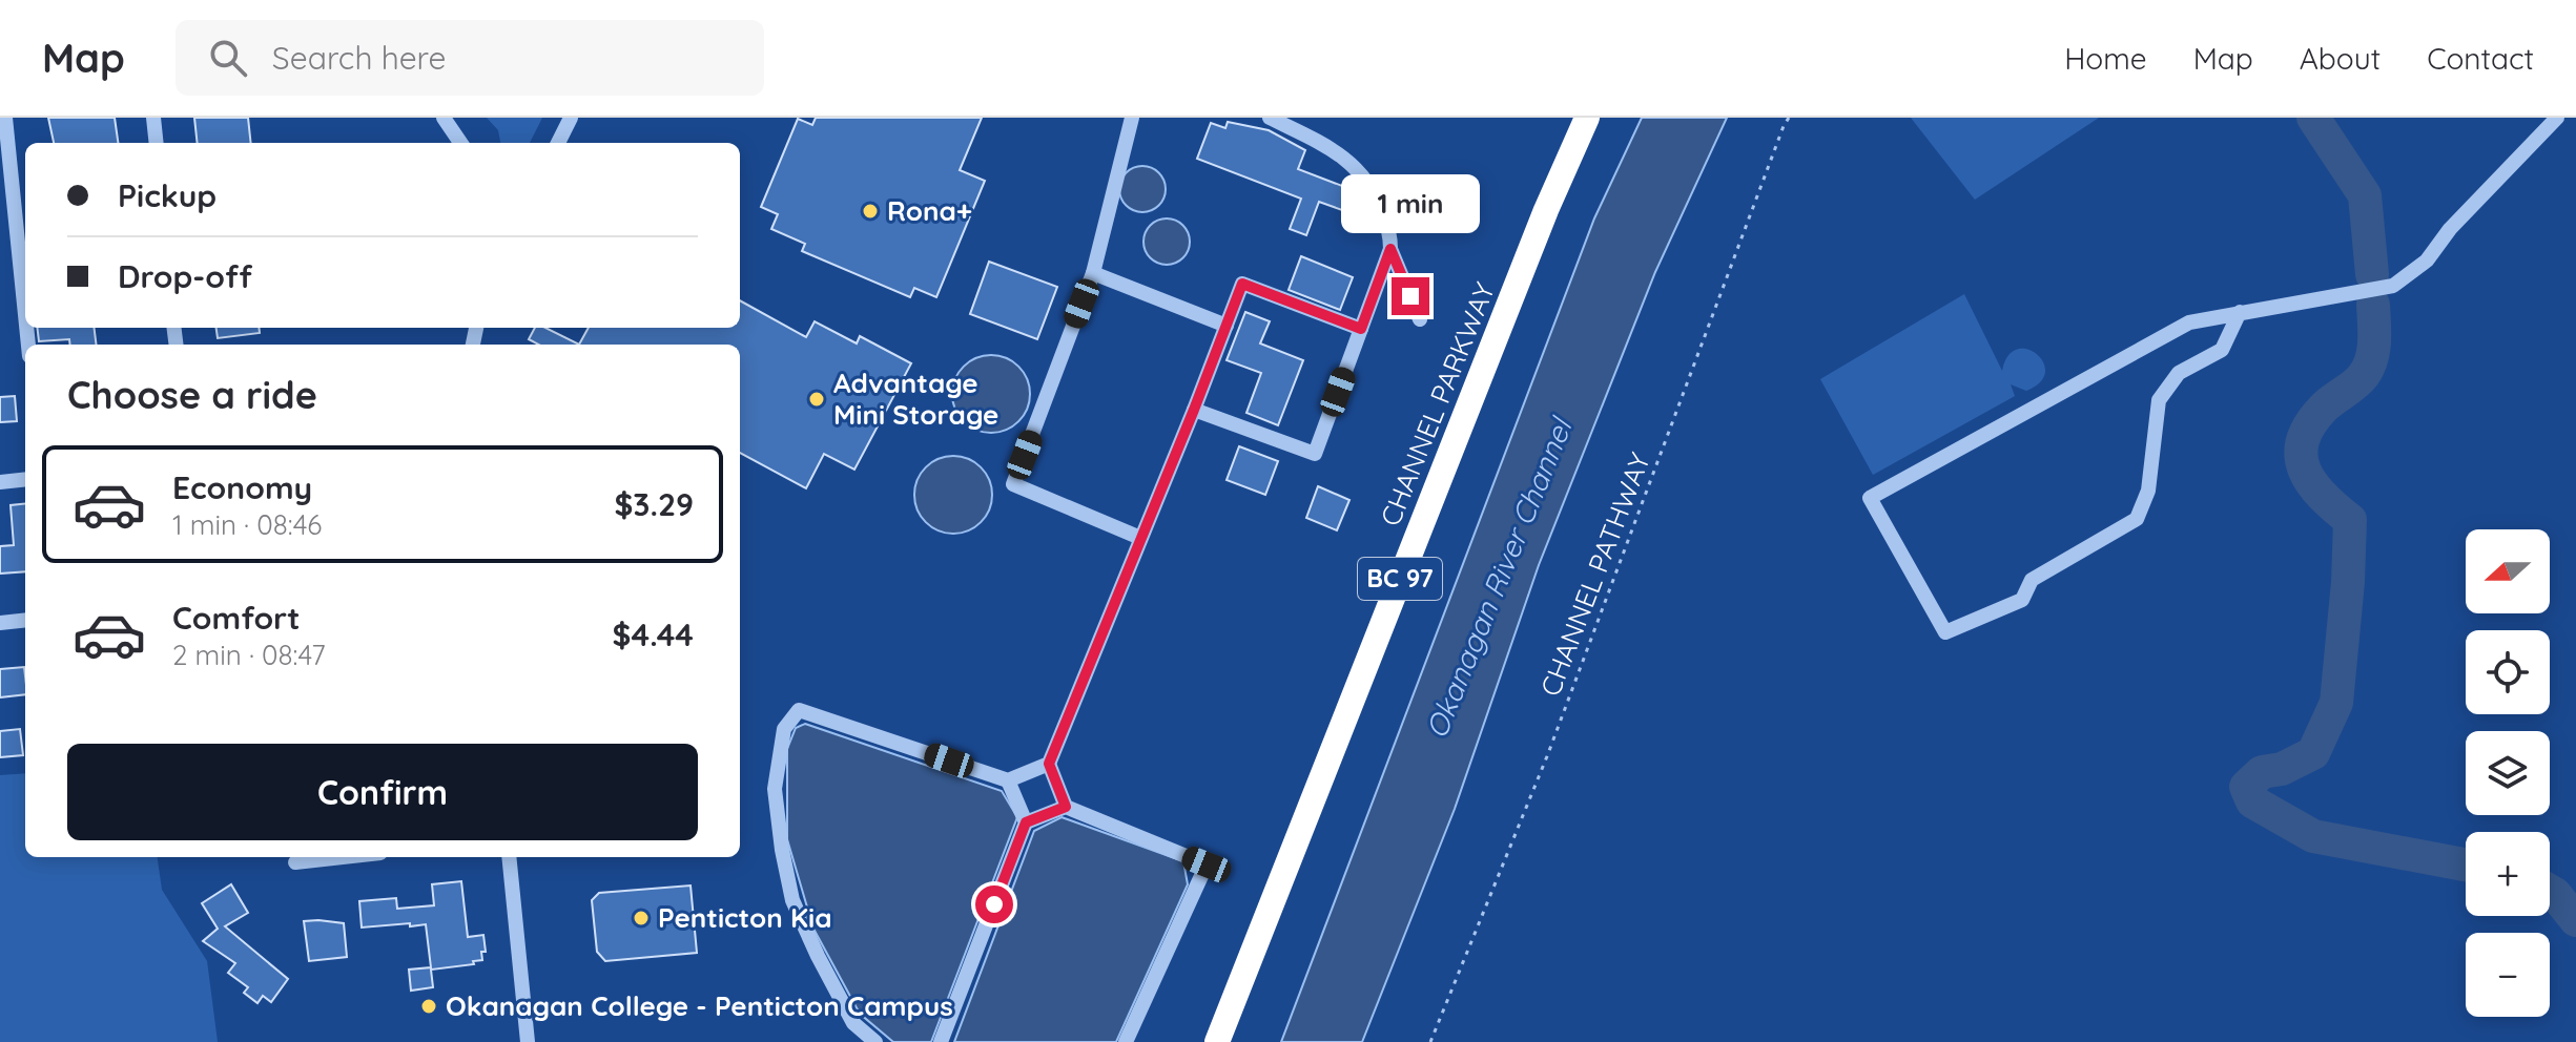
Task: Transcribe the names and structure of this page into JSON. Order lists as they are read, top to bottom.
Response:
{
  "streets": {
    "highway": ["CHANNEL PARKWAY", "BC 97"],
    "path": ["CHANNEL PATHWAY"]
  },
  "water": ["Okanagan River Channel"],
  "places": [
    "Rona+",
    "Advantage Mini Storage",
    "Penticton Kia",
    "Okanagan College - Penticton Campus"
  ],
  "north": "left",
  "page": {
    "header": "Map",
    "search": "Search here",
    "nav": [
      "Home",
      "Map",
      "About",
      "Contact"
    ],
    "banner": ["Pickup", "Drop-off"],
    "bubble": "1 min",
    "heading": "Choose a ride",
    "list": [
      {
        "name": "Economy",
        "note": "1 min · 08:46",
        "value": "$3.29"
      },
      {
        "name": "Comfort",
        "note": "2 min · 08:47",
        "value": "$4.44"
      }
    ],
    "map_buttons": ["+", "−"],
    "buttons": "Confirm"
  }
}
